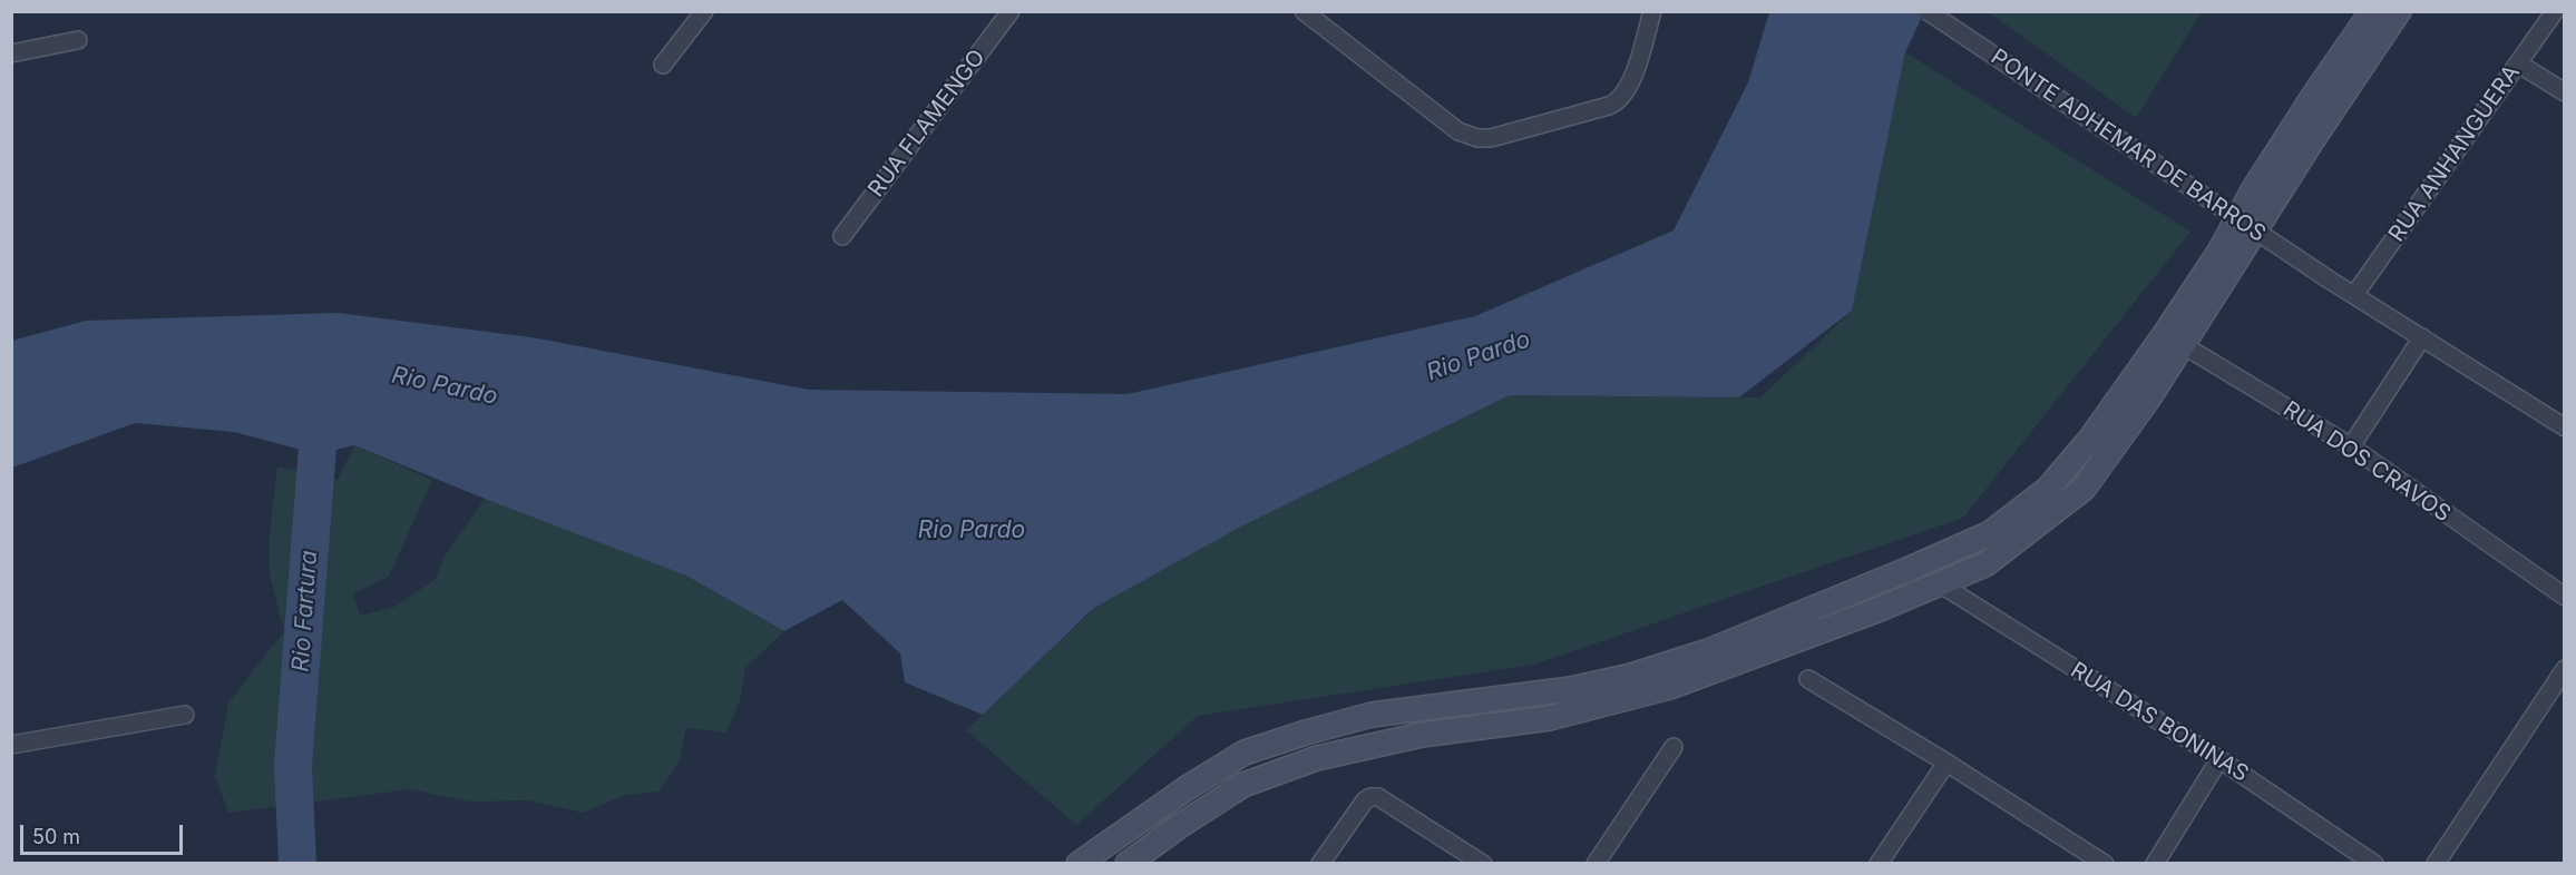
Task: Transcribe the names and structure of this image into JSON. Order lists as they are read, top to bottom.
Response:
{
  "streets": {
    "street": [
      "RUA FLAMENGO",
      "PONTE ADHEMAR DE BARROS",
      "RUA ANHANGUERA",
      "RUA DOS CRAVOS",
      "RUA DAS BONINAS"
    ]
  },
  "crossings": [
    ["PONTE ADHEMAR DE BARROS", "RUA ANHANGUERA"]
  ],
  "water": ["Rio Pardo", "Rio Fartura"],
  "scale_bar": "50 m"
}
